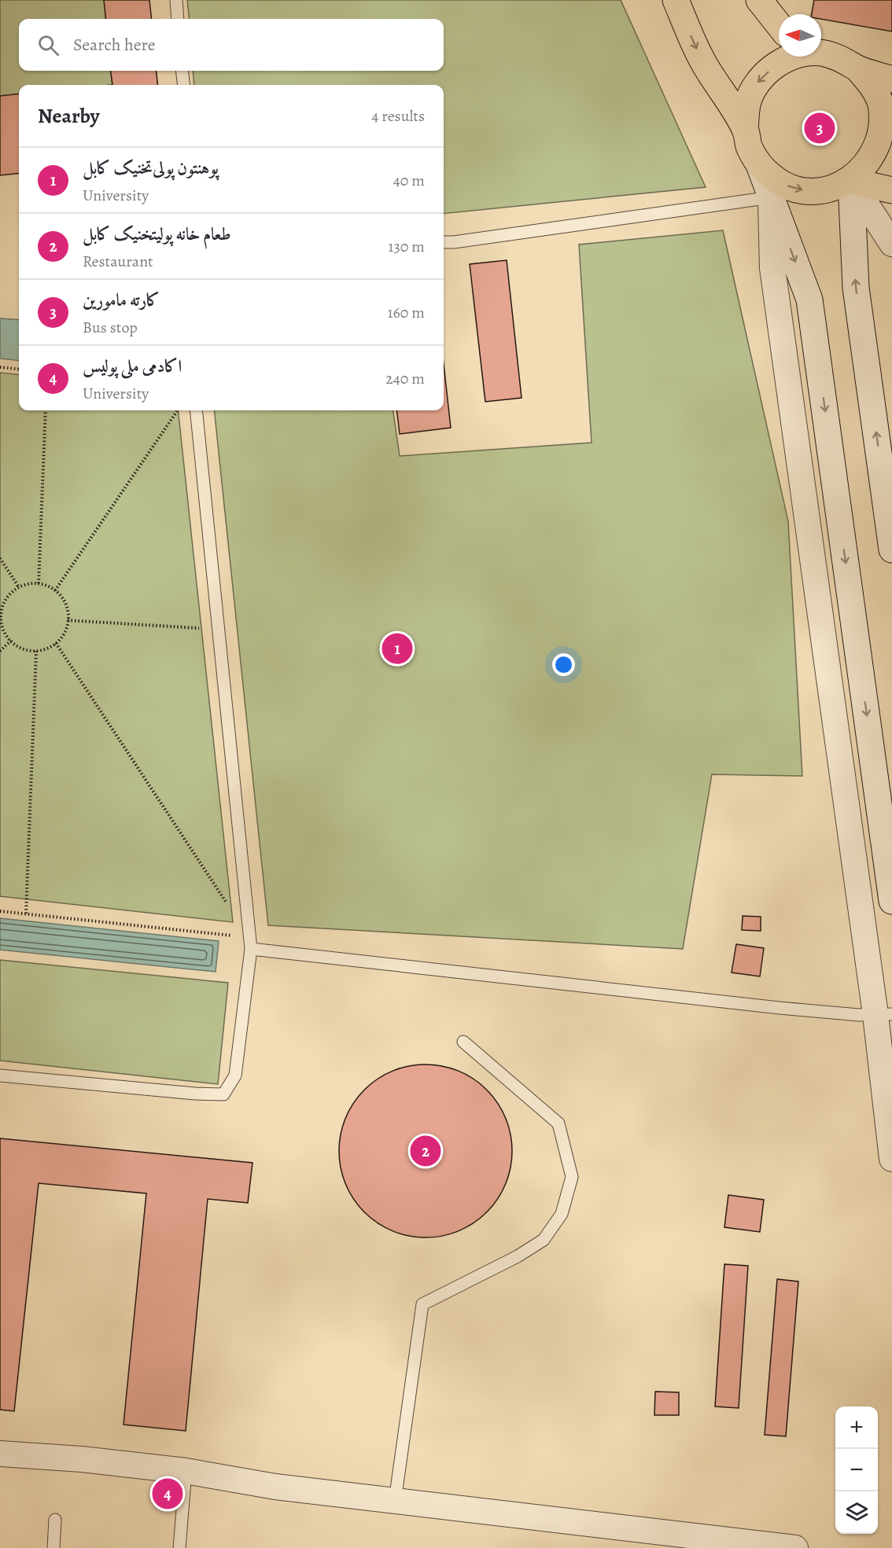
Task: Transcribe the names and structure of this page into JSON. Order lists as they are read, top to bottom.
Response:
{
  "north": "left",
  "page": {
    "search": "Search here",
    "heading": ["Nearby", "4 results"],
    "pins": [
      "3",
      "1",
      "2",
      "4"
    ],
    "list": [
      {
        "mark": "1",
        "name": "پوهنتون پولی‌تخنیک کابل",
        "note": "University",
        "value": "40 m"
      },
      {
        "mark": "2",
        "name": "طعام خانه پولیتخنیک کابل",
        "note": "Restaurant",
        "value": "130 m"
      },
      {
        "mark": "3",
        "name": "کارته مامورین",
        "note": "Bus stop",
        "value": "160 m"
      },
      {
        "mark": "4",
        "name": "اکادمی ملی پولیس",
        "note": "University",
        "value": "240 m"
      }
    ],
    "map_buttons": ["+", "−"]
  }
}
